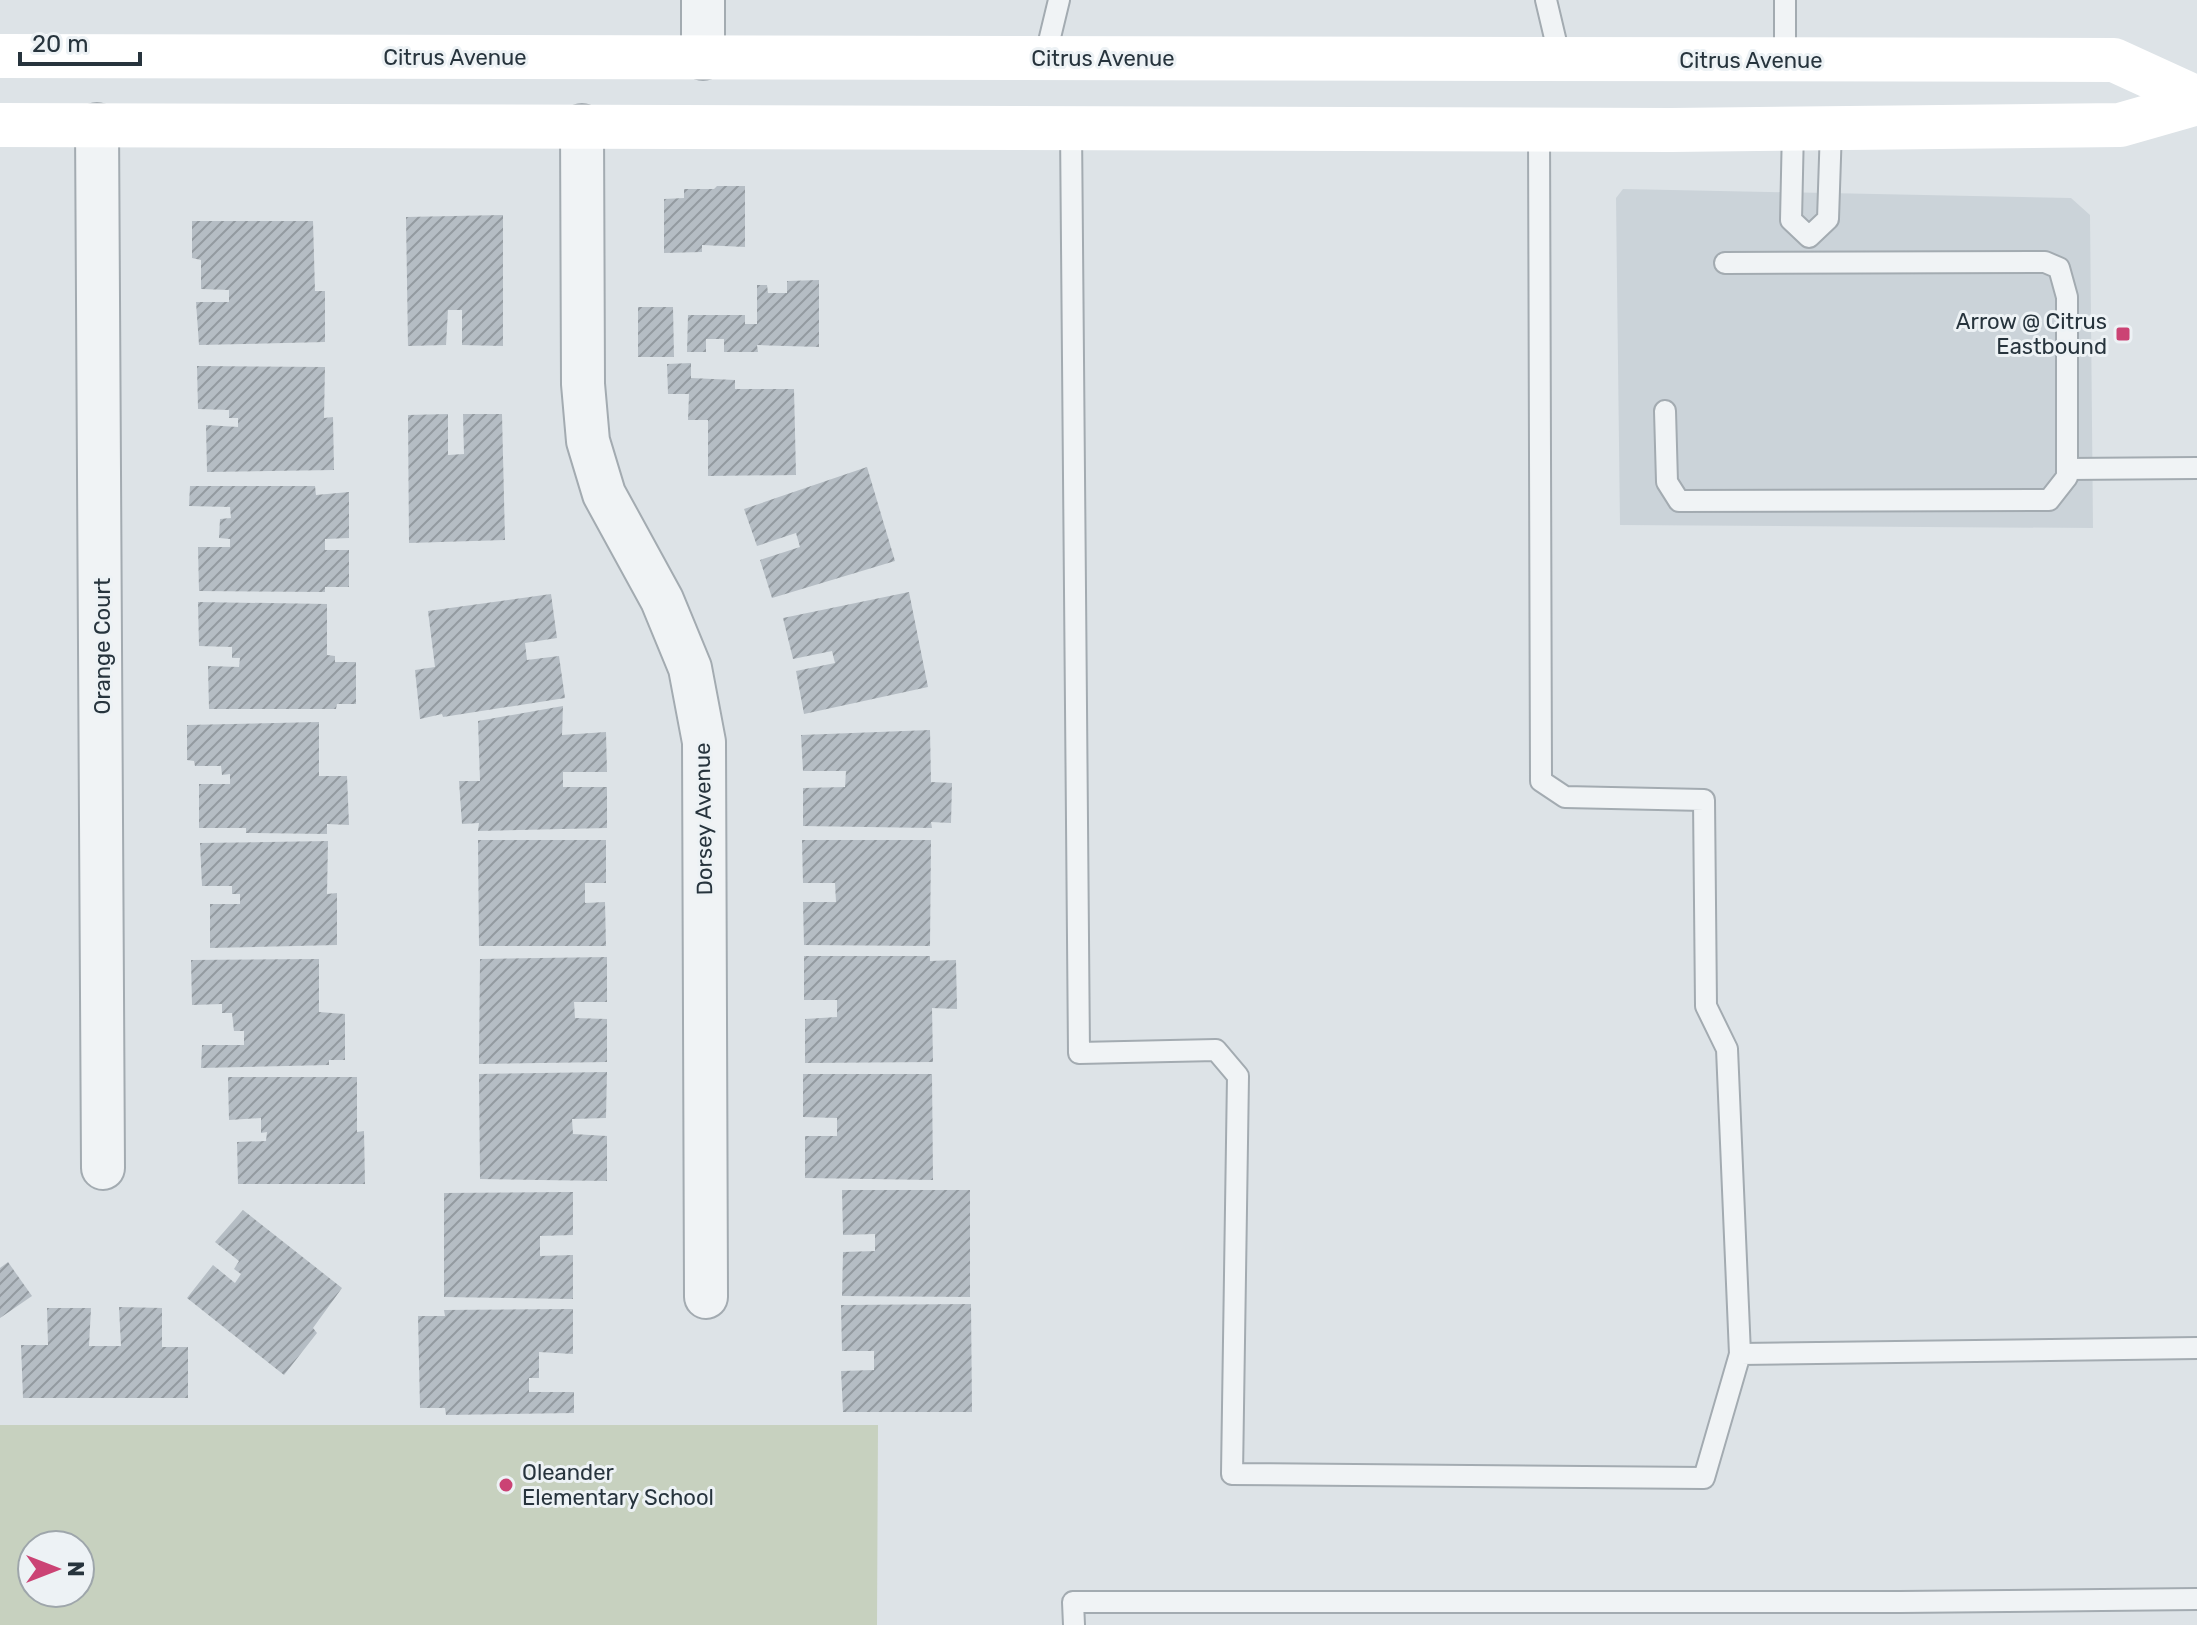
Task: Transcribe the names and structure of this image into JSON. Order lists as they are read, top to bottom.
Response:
{
  "streets": {
    "main road": ["Citrus Avenue"],
    "street": ["Orange Court", "Dorsey Avenue"]
  },
  "crossings": [
    ["Citrus Avenue", "Orange Court"],
    ["Citrus Avenue", "Dorsey Avenue"]
  ],
  "places": {
    "transit": ["Arrow @ Citrus Eastbound"],
    "other": ["Oleander Elementary School"]
  },
  "scale_bar": "20 m",
  "north": "right"
}
